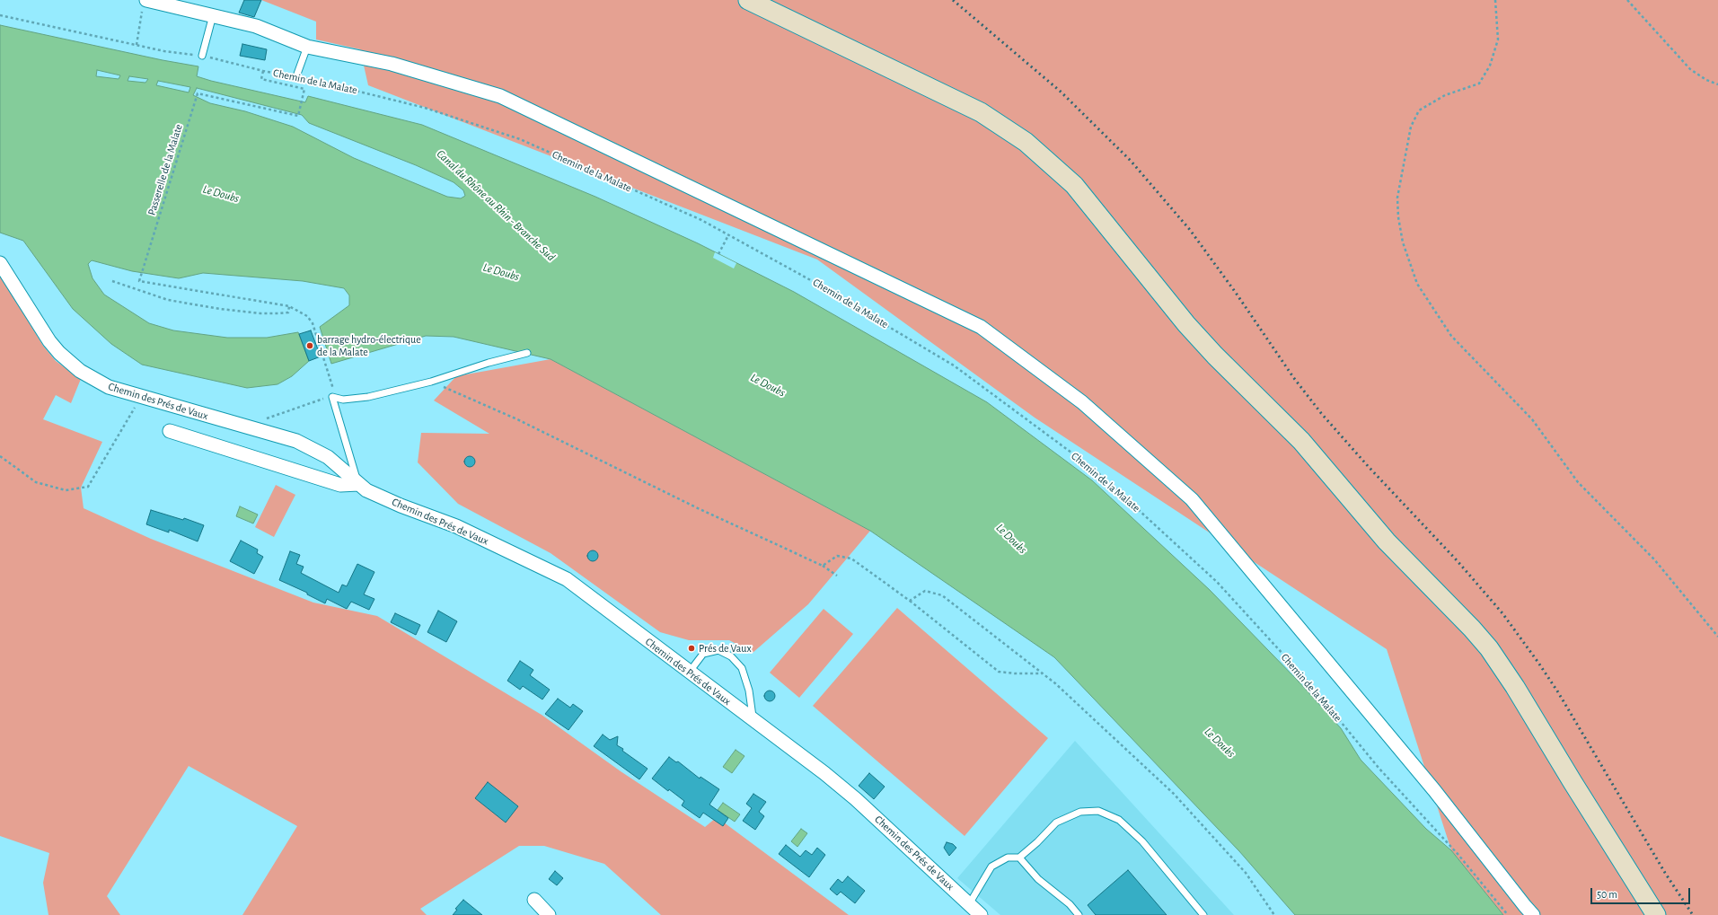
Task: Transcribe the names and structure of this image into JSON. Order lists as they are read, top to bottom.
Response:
{
  "streets": {
    "street": ["Chemin des Prés de Vaux"],
    "path": ["Chemin de la Malate", "Passerelle de la Malate"]
  },
  "crossings": [
    ["Chemin de la Malate", "Passerelle de la Malate"]
  ],
  "water": ["Le Doubs", "Canal du Rhône au Rhin - Branche Sud"],
  "places": ["barrage hydro-électrique de la Malate", "Prés de Vaux"],
  "scale_bar": "50 m"
}
